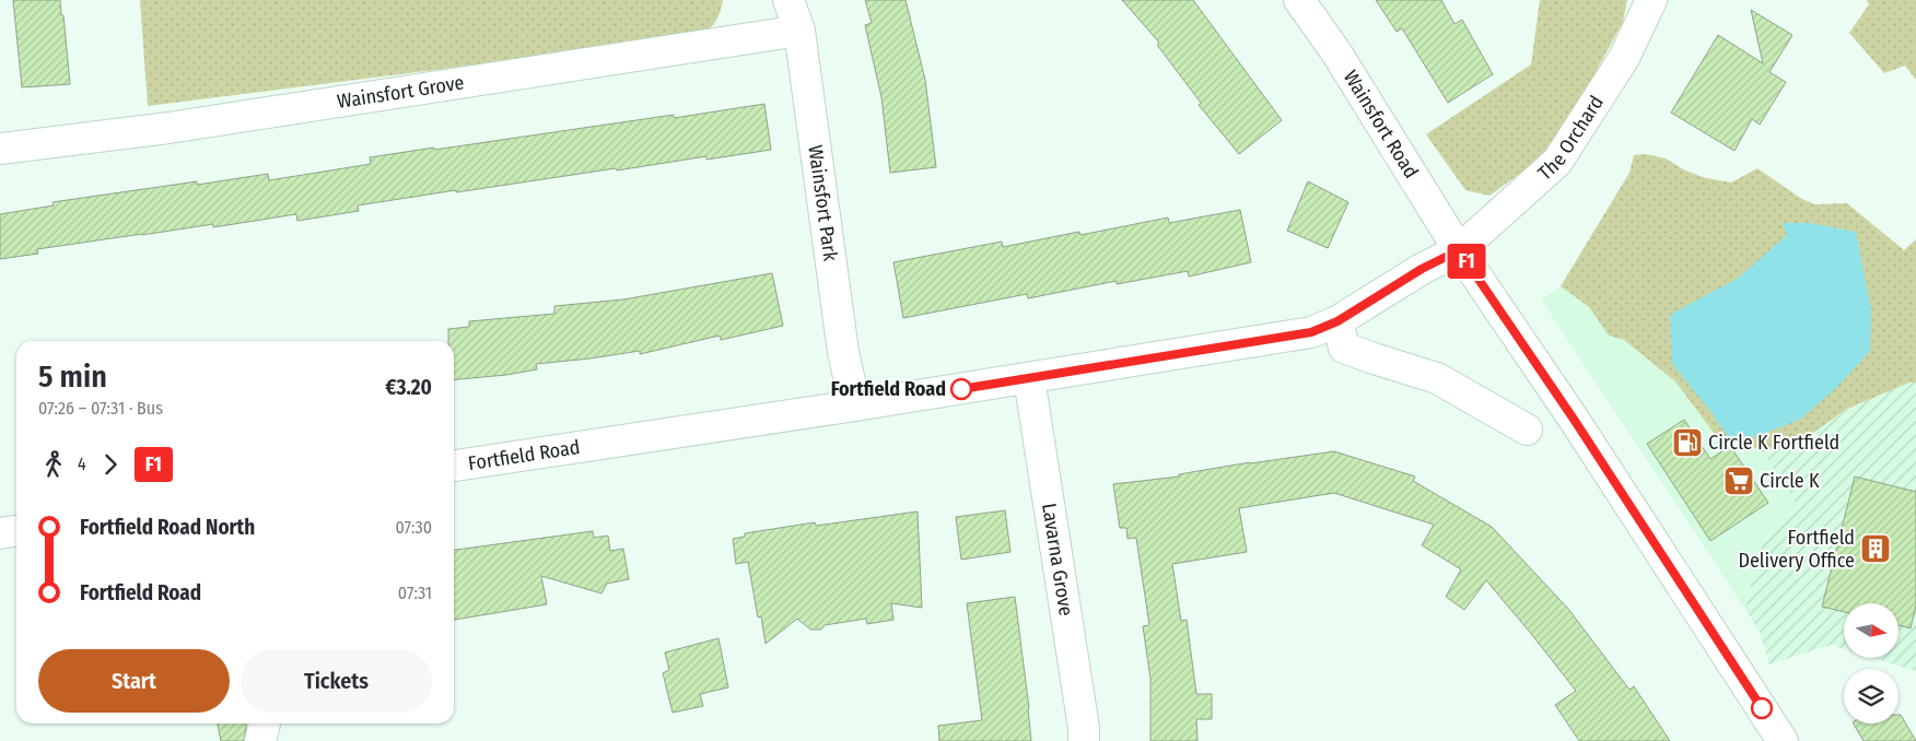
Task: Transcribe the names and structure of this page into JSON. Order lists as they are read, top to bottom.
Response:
{
  "streets": {
    "street": [
      "Wainsfort Grove",
      "Wainsfort Road",
      "The Orchard",
      "Wainsfort Park",
      "Fortfield Road",
      "Lavarna Grove"
    ]
  },
  "crossings": [
    ["Wainsfort Grove", "Wainsfort Park"],
    ["Wainsfort Road", "The Orchard"],
    ["Wainsfort Road", "Fortfield Road"],
    ["The Orchard", "Fortfield Road"],
    ["Wainsfort Park", "Fortfield Road"],
    ["Fortfield Road", "Lavarna Grove"]
  ],
  "places": {
    "other": ["Fortfield Road"],
    "fuel station": ["Circle K Fortfield"],
    "supermarket": ["Circle K"],
    "building": ["Fortfield Delivery Office"]
  },
  "lines": ["bus line F1"],
  "north": "right",
  "page": {
    "on_map": "F1",
    "heading": ["5 min", "07:26 – 07:31 · Bus", "€3.20"],
    "legs": ["4", "F1"],
    "list": [
      {
        "name": "Fortfield Road North",
        "value": "07:30"
      },
      {
        "name": "Fortfield Road",
        "value": "07:31"
      }
    ],
    "buttons": ["Start", "Tickets"]
  }
}
